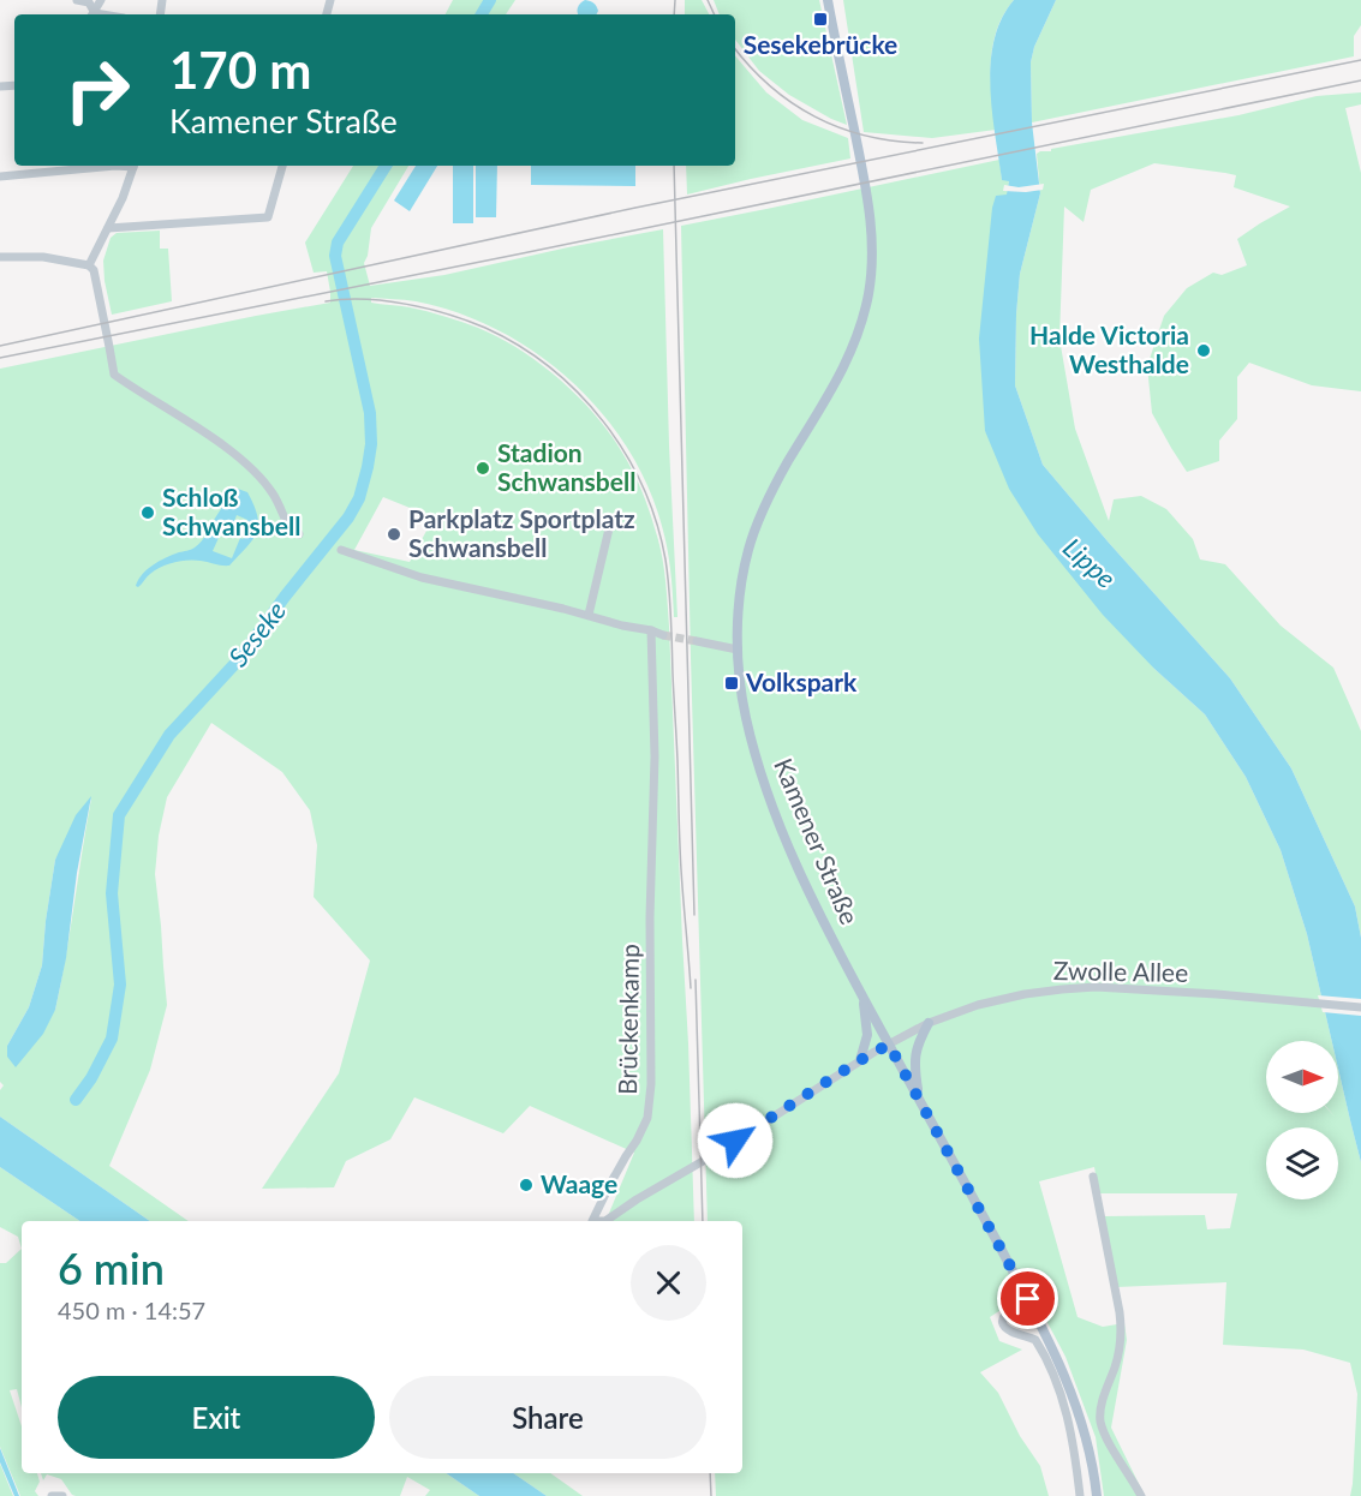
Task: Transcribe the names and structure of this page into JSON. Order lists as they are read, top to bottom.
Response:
{
  "streets": {
    "main road": ["Kamener Straße"],
    "street": ["Zwolle Allee", "Brückenkamp"]
  },
  "crossings": [
    ["Kamener Straße", "Zwolle Allee"],
    ["Kamener Straße", "Brückenkamp"],
    ["Zwolle Allee", "Brückenkamp"]
  ],
  "water": ["Lippe", "Seseke"],
  "places": {
    "transit": ["Sesekebrücke", "Volkspark"],
    "other": [
      "Halde Victoria Westhalde",
      "Stadion Schwansbell",
      "Schloß Schwansbell",
      "Parkplatz Sportplatz Schwansbell",
      "Waage"
    ]
  },
  "north": "right",
  "page": {
    "turn": ["170 m", "Kamener Straße"],
    "heading": ["6 min", "450 m · 14:57"],
    "buttons": ["Exit", "Share"]
  }
}
